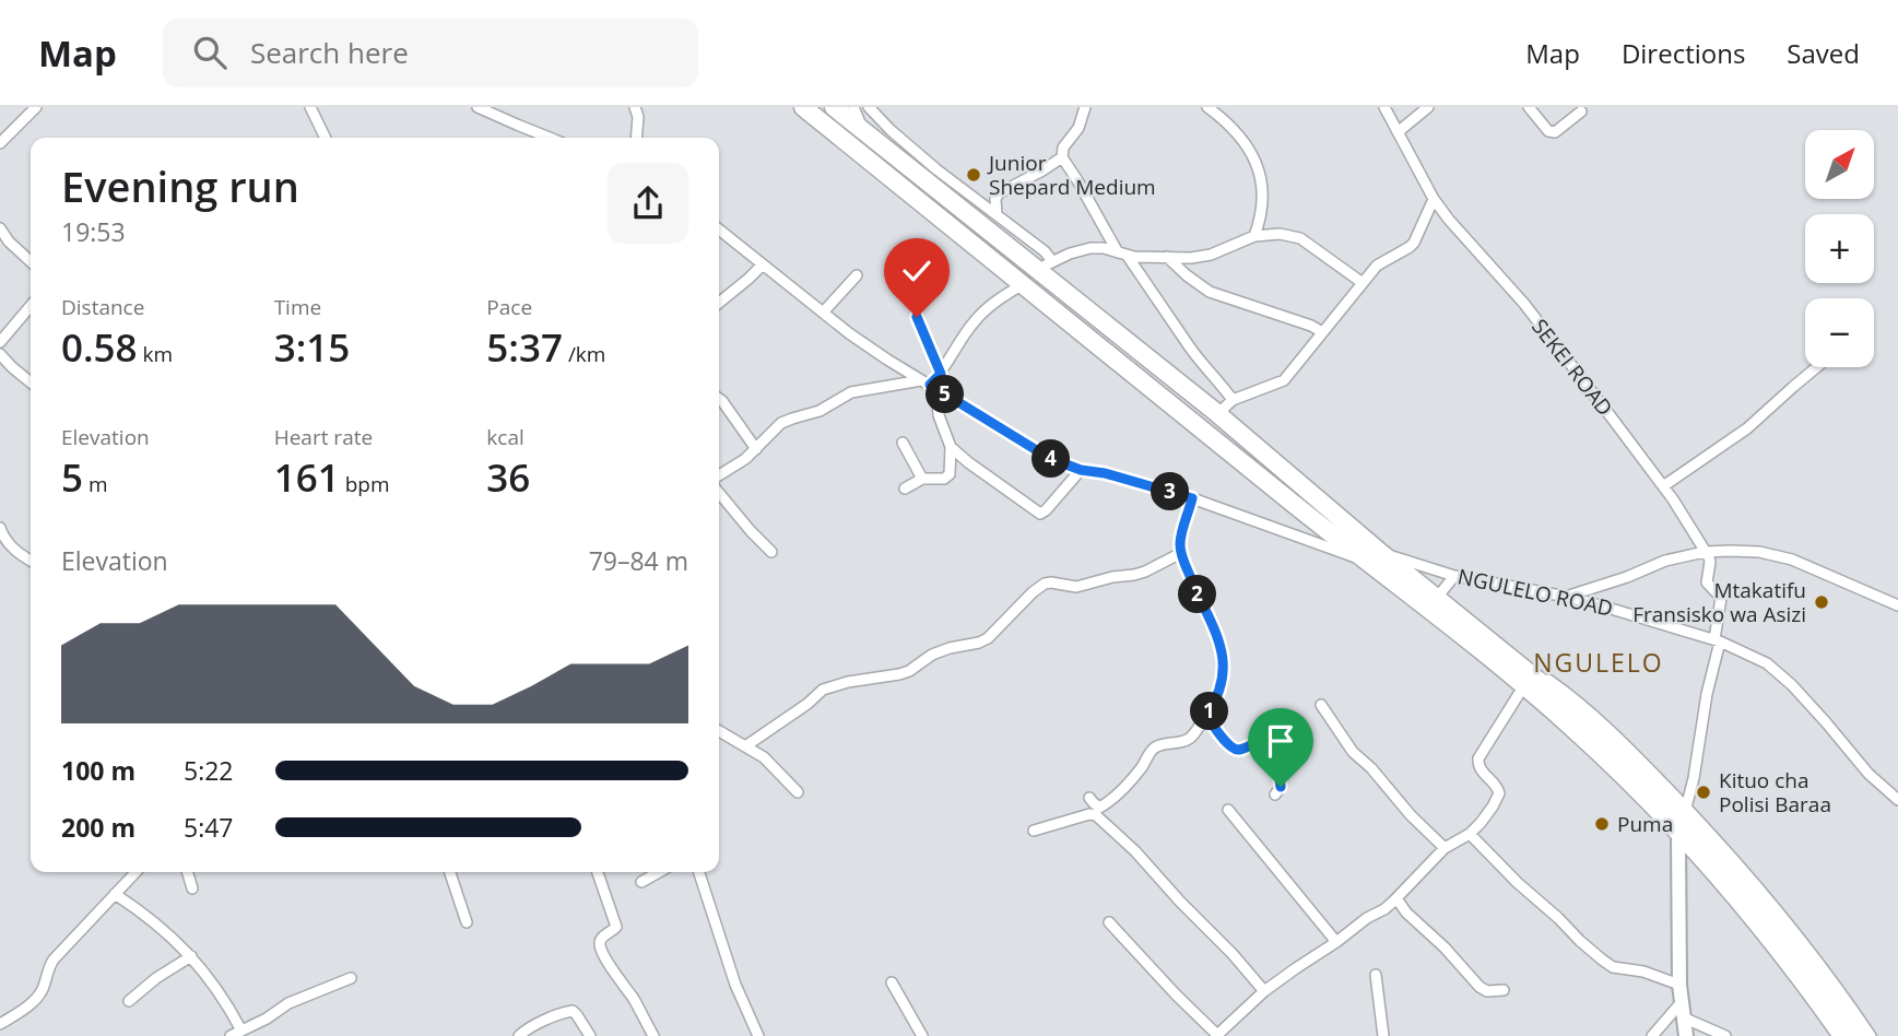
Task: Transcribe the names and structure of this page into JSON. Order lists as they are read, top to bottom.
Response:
{
  "streets": {
    "street": ["SEKEI ROAD", "NGULELO ROAD"]
  },
  "crossings": [
    ["SEKEI ROAD", "NGULELO ROAD"]
  ],
  "districts": ["NGULELO"],
  "places": [
    "Junior Shepard Medium",
    "Mtakatifu Fransisko wa Asizi",
    "Kituo cha Polisi Baraa",
    "Puma"
  ],
  "north": "top right",
  "page": {
    "header": "Map",
    "search": "Search here",
    "nav": ["Map", "Directions", "Saved"],
    "map_buttons": ["+", "−"],
    "heading": ["Evening run", "19:53"],
    "stats": [
      ["Distance", "0.58 km"],
      ["Time", "3:15"],
      ["Pace", "5:37 /km"],
      ["Elevation", "5 m"],
      ["Heart rate", "161 bpm"],
      ["kcal", "36"]
    ],
    "pins": [
      "5",
      "4",
      "3",
      "2",
      "1"
    ],
    "chart": ["Elevation", "79–84 m"],
    "list": [
      {
        "name": "100 m",
        "note": "5:22"
      },
      {
        "name": "200 m",
        "note": "5:47"
      }
    ]
  }
}
